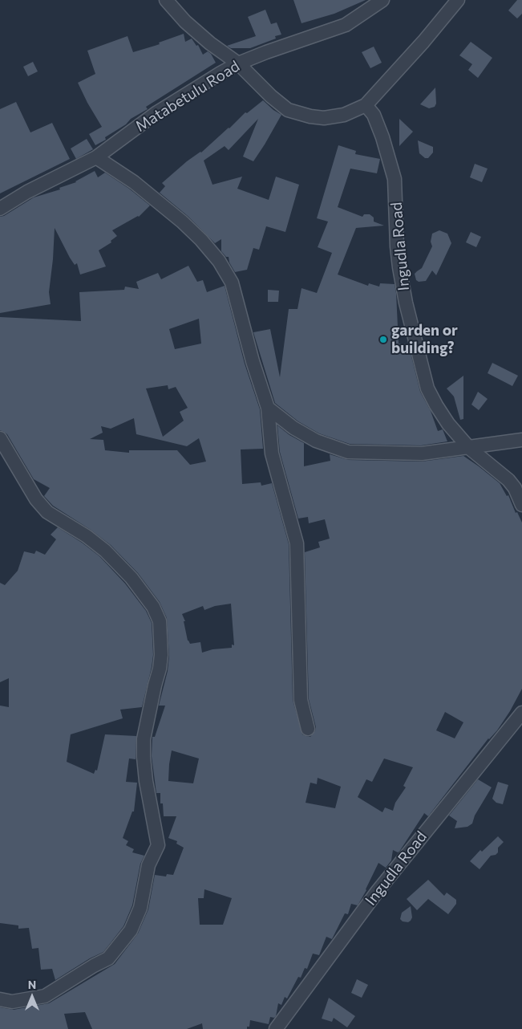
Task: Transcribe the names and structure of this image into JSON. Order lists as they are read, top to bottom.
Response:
{
  "streets": {
    "street": ["Matabetulu Road", "Ingudla Road"]
  },
  "places": ["garden or building?"],
  "north": "top"
}
